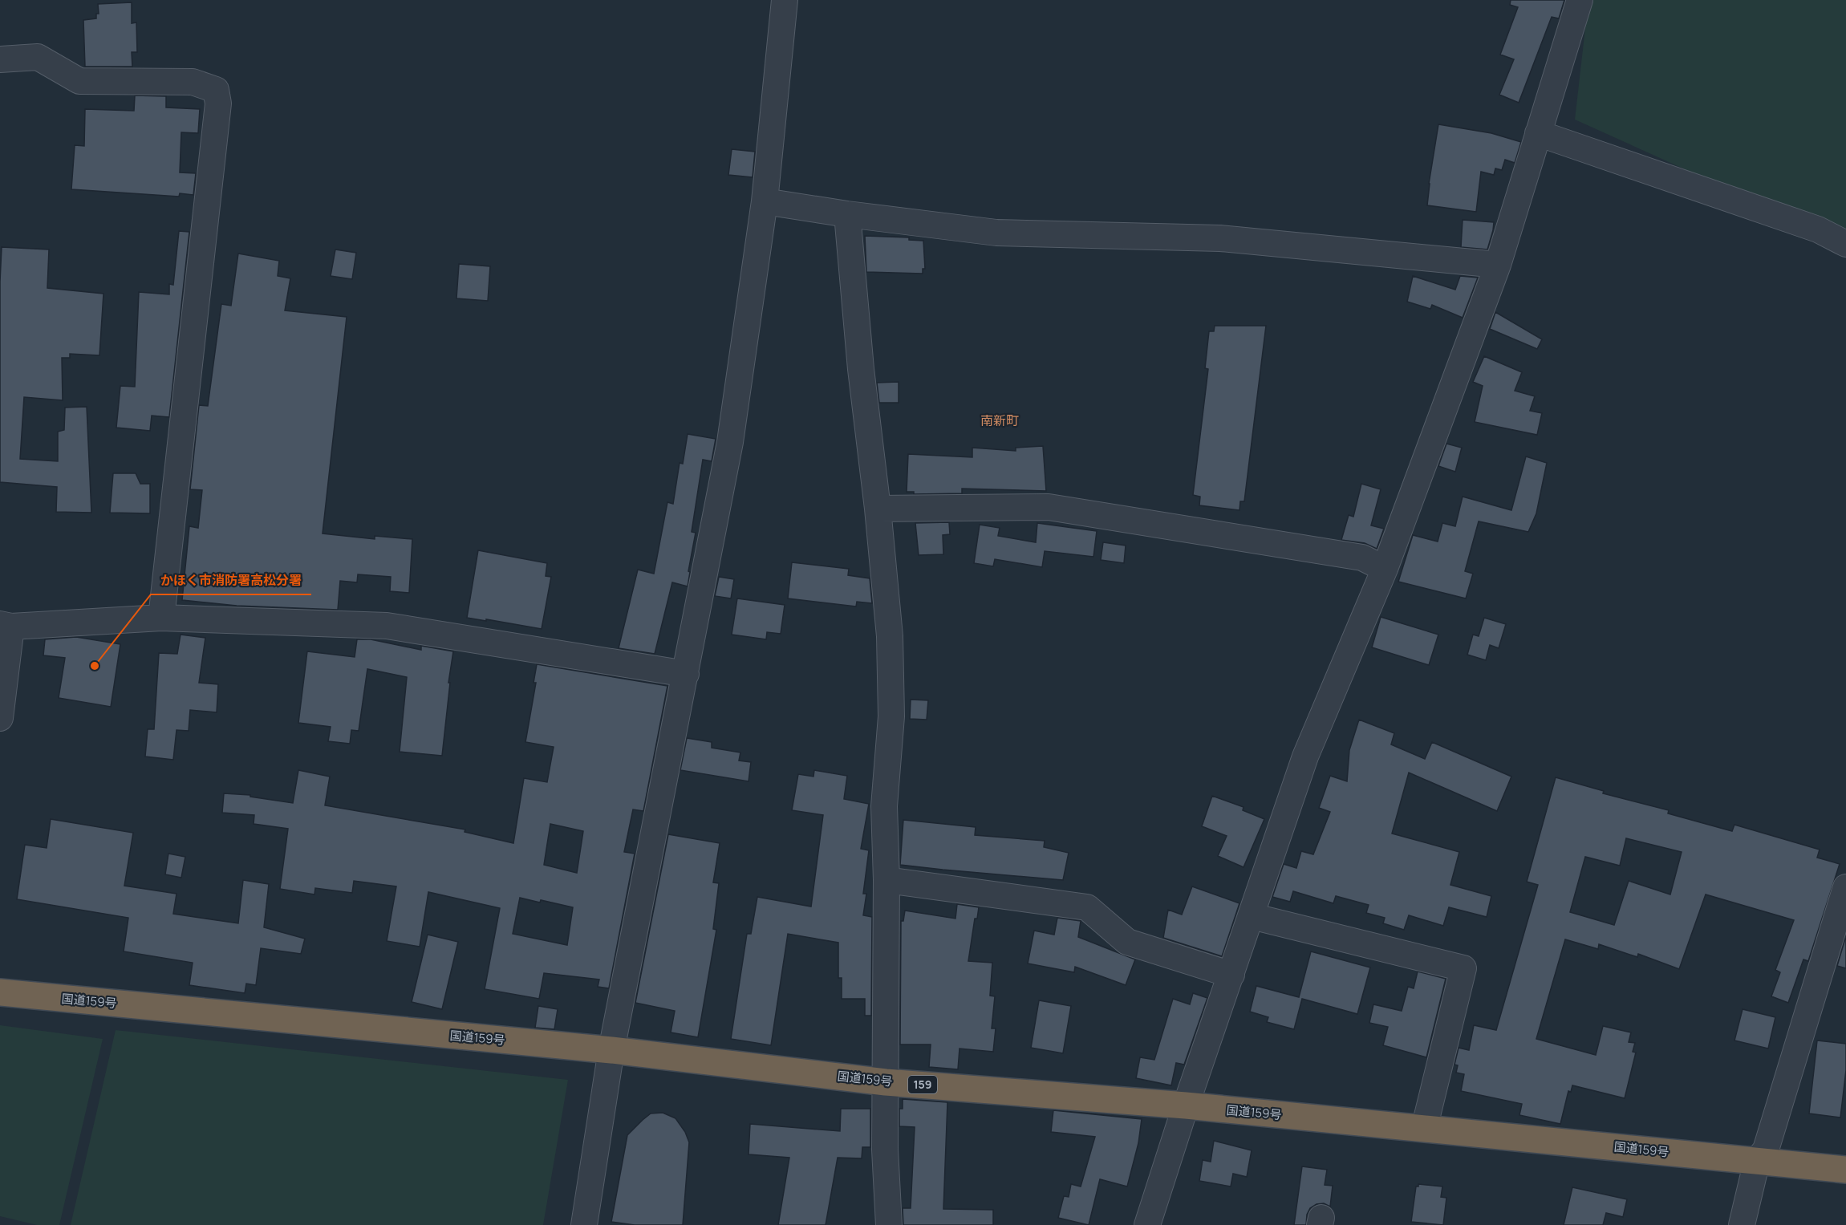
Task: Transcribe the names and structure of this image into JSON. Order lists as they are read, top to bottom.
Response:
{
  "streets": {
    "highway": ["国道159号", "159"]
  },
  "districts": ["南新町"],
  "places": ["かほく市消防署高松分署"]
}
